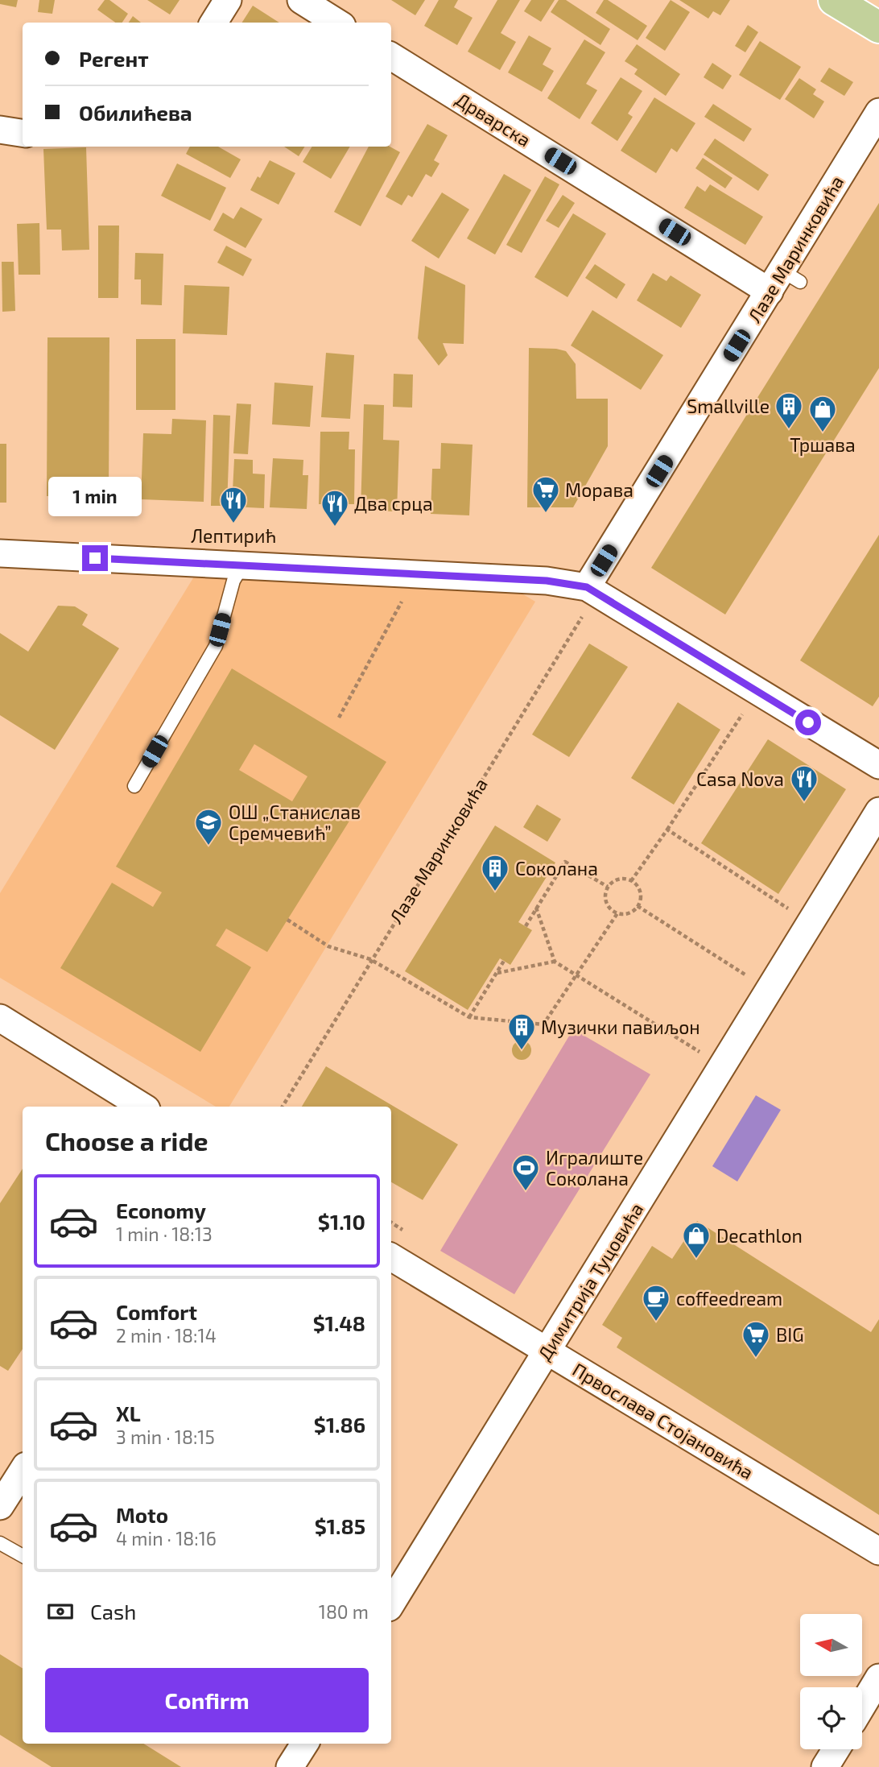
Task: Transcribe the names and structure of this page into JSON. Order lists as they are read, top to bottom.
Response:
{
  "streets": {
    "street": [
      "Дрварска",
      "Лазе Маринковића",
      "Димитрија Туцовића",
      "Првослава Стојановића"
    ]
  },
  "crossings": [
    ["Дрварска", "Лазе Маринковића"],
    ["Димитрија Туцовића", "Првослава Стојановића"]
  ],
  "places": {
    "building": ["Smallville", "Соколана", "Музички павиљон"],
    "shop": ["Тршава", "Decathlon"],
    "supermarket": ["Морава", "BIG"],
    "restaurant": ["Лептирић", "Два срца", "Casa Nova"],
    "school or university": ["ОШ „Станислав Сремчевић”"],
    "sports": ["Игралиште Соколана"],
    "cafe": ["coffeedream"]
  },
  "north": "left",
  "page": {
    "banner": ["Регент", "Обилићева"],
    "bubble": "1 min",
    "heading": "Choose a ride",
    "list": [
      {
        "name": "Economy",
        "note": "1 min · 18:13",
        "value": "$1.10"
      },
      {
        "name": "Comfort",
        "note": "2 min · 18:14",
        "value": "$1.48"
      },
      {
        "name": "XL",
        "note": "3 min · 18:15",
        "value": "$1.86"
      },
      {
        "name": "Moto",
        "note": "4 min · 18:16",
        "value": "$1.85"
      }
    ],
    "pay": ["Cash", "180 m"],
    "buttons": "Confirm"
  }
}
